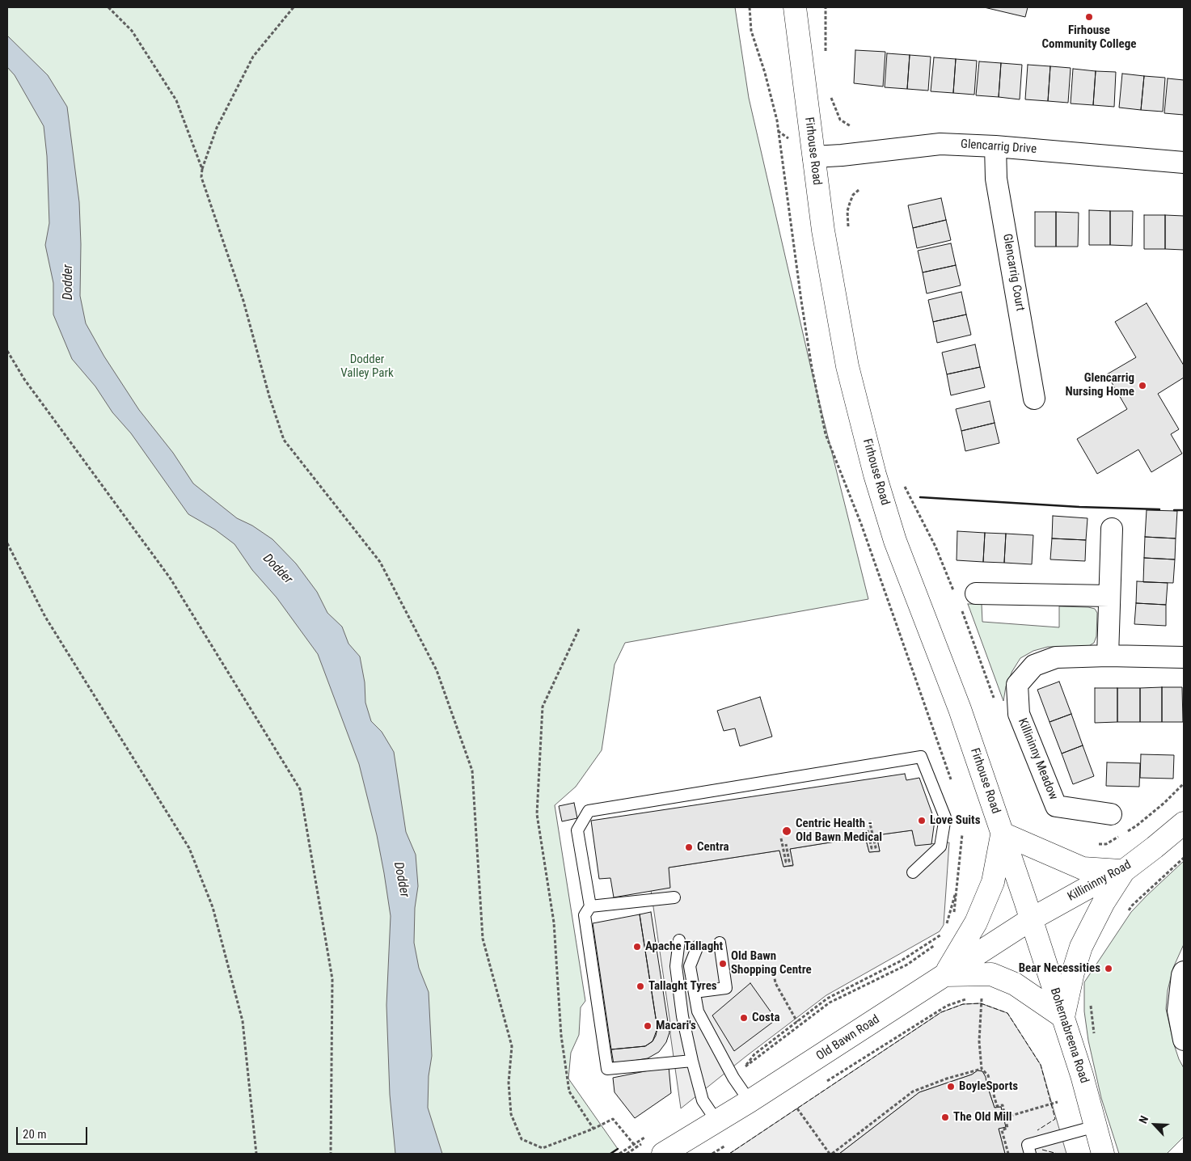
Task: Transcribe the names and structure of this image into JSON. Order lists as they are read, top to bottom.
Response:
{
  "streets": {
    "main road": [
      "Firhouse Road",
      "Killininny Road",
      "Bohernabreena Road",
      "Old Bawn Road"
    ],
    "street": ["Glencarrig Drive", "Glencarrig Court", "Killininny Meadow"]
  },
  "crossings": [
    ["Glencarrig Drive", "Firhouse Road"],
    ["Glencarrig Drive", "Glencarrig Court"],
    ["Firhouse Road", "Killininny Road"],
    ["Firhouse Road", "Bohernabreena Road"],
    ["Firhouse Road", "Old Bawn Road"],
    ["Killininny Road", "Bohernabreena Road"],
    ["Killininny Road", "Old Bawn Road"],
    ["Bohernabreena Road", "Old Bawn Road"]
  ],
  "water": ["Dodder"],
  "parks": ["Dodder Valley Park"],
  "places": [
    "Firhouse Community College",
    "Glencarrig Nursing Home",
    "Love Suits",
    "Centric Health - Old Bawn Medical",
    "Centra",
    "Apache Tallaght",
    "Old Bawn Shopping Centre",
    "Bear Necessities",
    "Tallaght Tyres",
    "Costa",
    "Macari's",
    "BoyleSports",
    "The Old Mill"
  ],
  "scale_bar": "20 m",
  "north": "top left"
}
